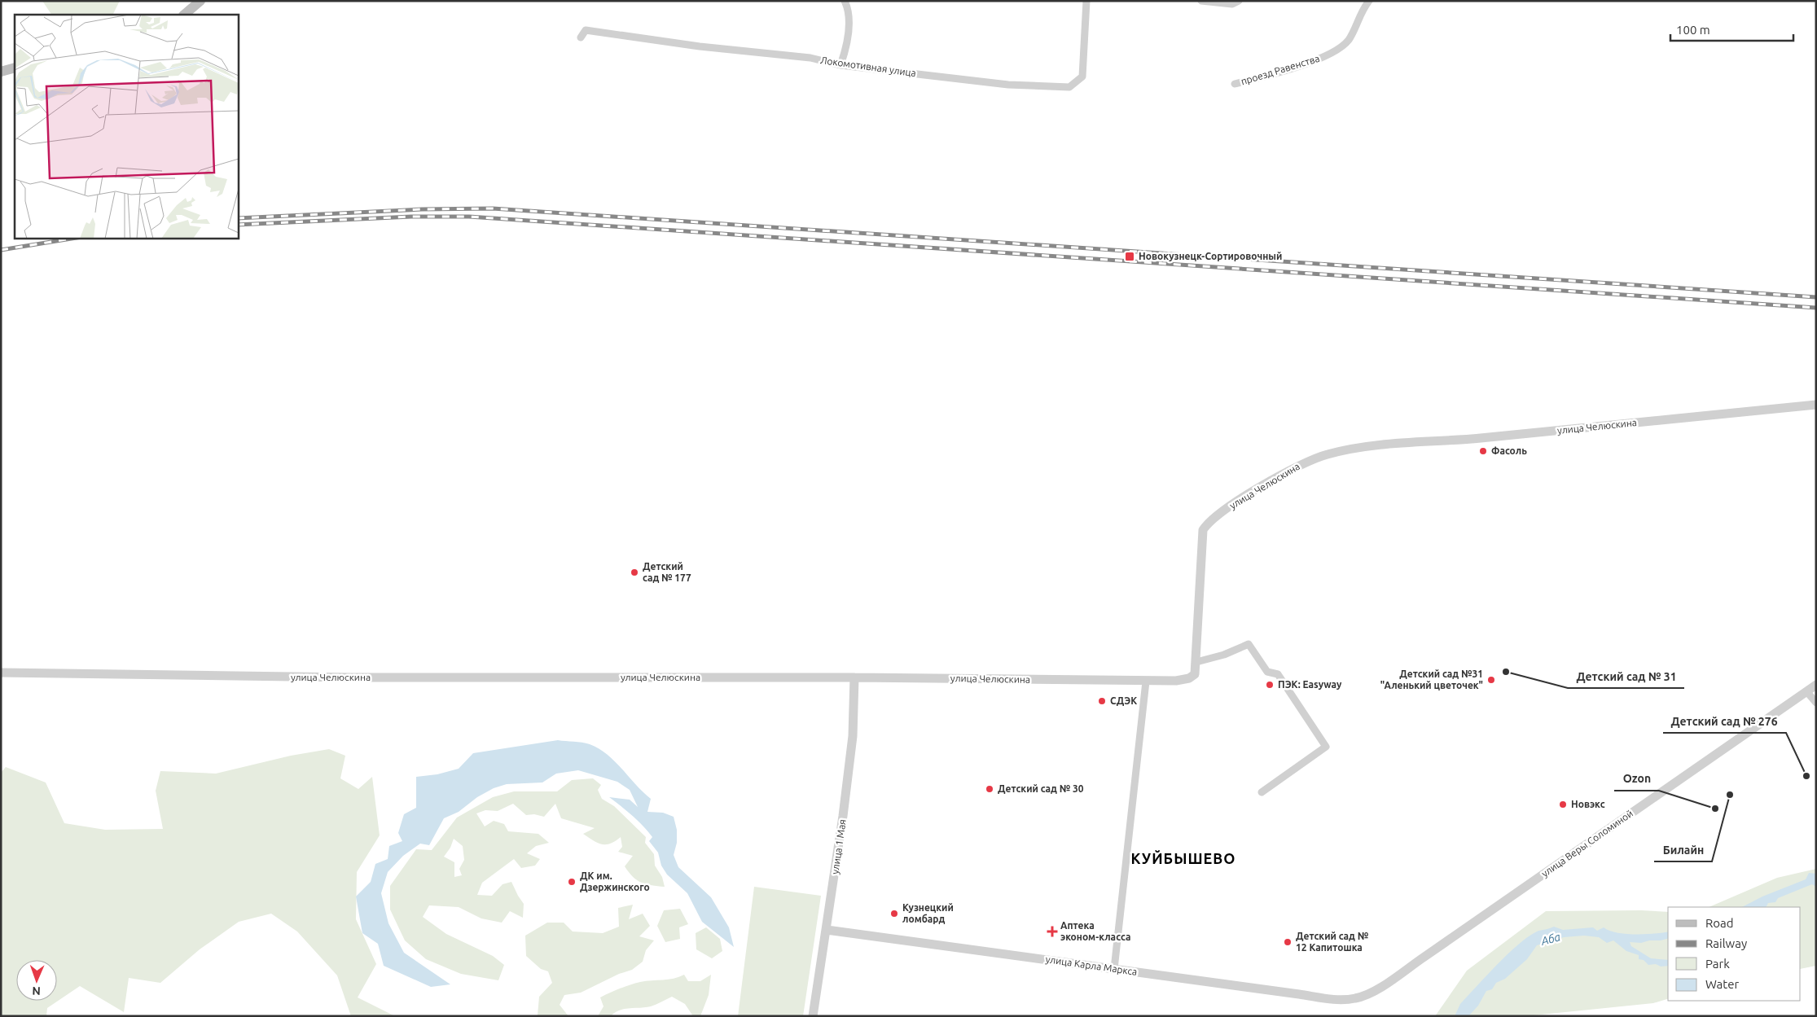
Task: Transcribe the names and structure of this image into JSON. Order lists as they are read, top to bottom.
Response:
{
  "streets": {
    "street": [
      "Локомотивная улица",
      "проезд Равенства",
      "улица Челюскина",
      "улица Веры Соломиной",
      "улица 1 Мая",
      "улица Карла Маркса"
    ]
  },
  "crossings": [
    ["улица Челюскина", "улица 1 Мая"],
    ["улица Веры Соломиной", "улица Карла Маркса"],
    ["улица 1 Мая", "улица Карла Маркса"]
  ],
  "districts": ["КУЙБЫШЕВО"],
  "water": ["Аба"],
  "places": {
    "transit": ["Новокузнецк-Сортировочный"],
    "other": [
      "Фасоль",
      "Детский сад № 177",
      "Детский сад № 31",
      "Детский сад №31 \"Аленький цветочек\"",
      "ПЭК: Easyway",
      "СДЭК",
      "Детский сад № 276",
      "Детский сад № 30",
      "Билайн",
      "Новэкс",
      "Ozon",
      "ДК им. Дзержинского",
      "Кузнецкий ломбард",
      "Детский сад № 12 Капитошка"
    ],
    "health": ["Аптека эконом-класса"]
  },
  "legend": [
    "Road",
    "Railway",
    "Park",
    "Water"
  ],
  "scale_bar": "100 m",
  "north": "bottom"
}
